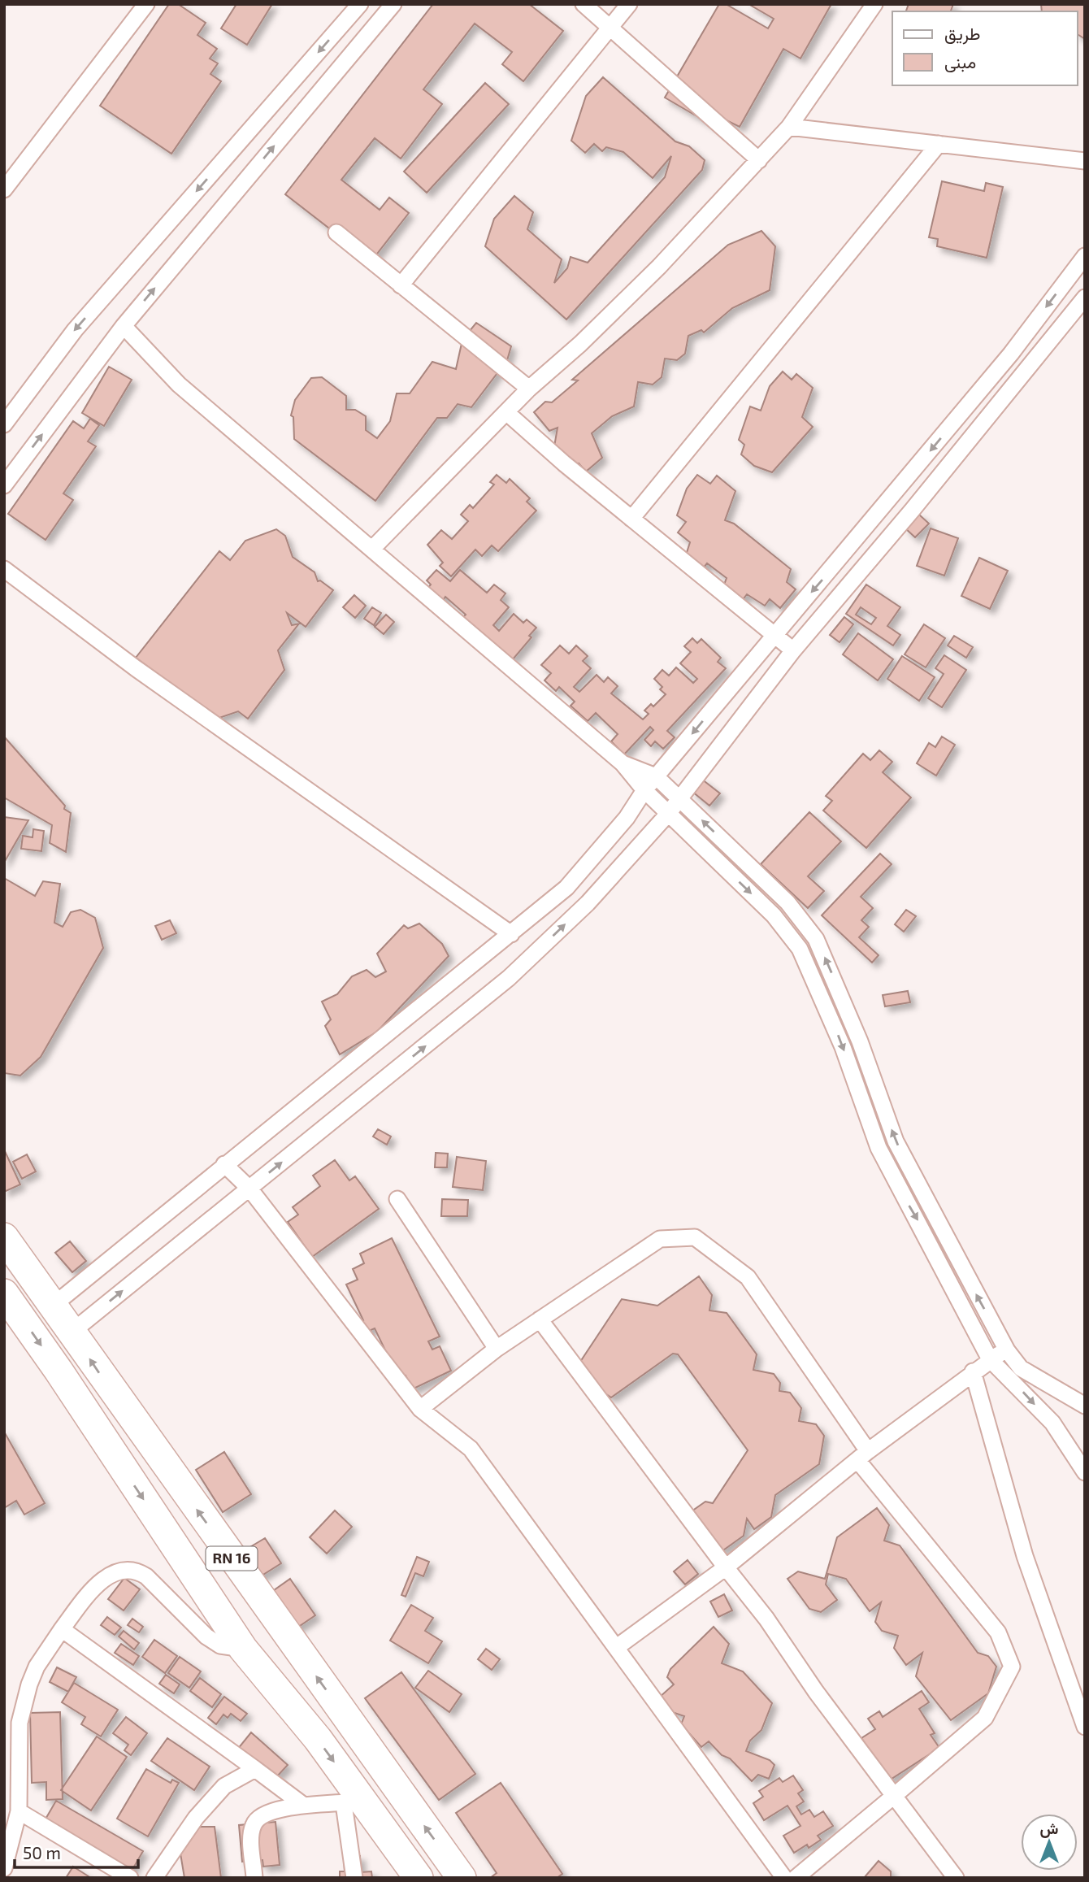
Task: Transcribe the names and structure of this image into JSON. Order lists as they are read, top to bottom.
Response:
{
  "streets": {
    "highway": ["RN 16"]
  },
  "legend": ["طريق", "مبنى"],
  "scale_bar": "50 m",
  "north": "top"
}
